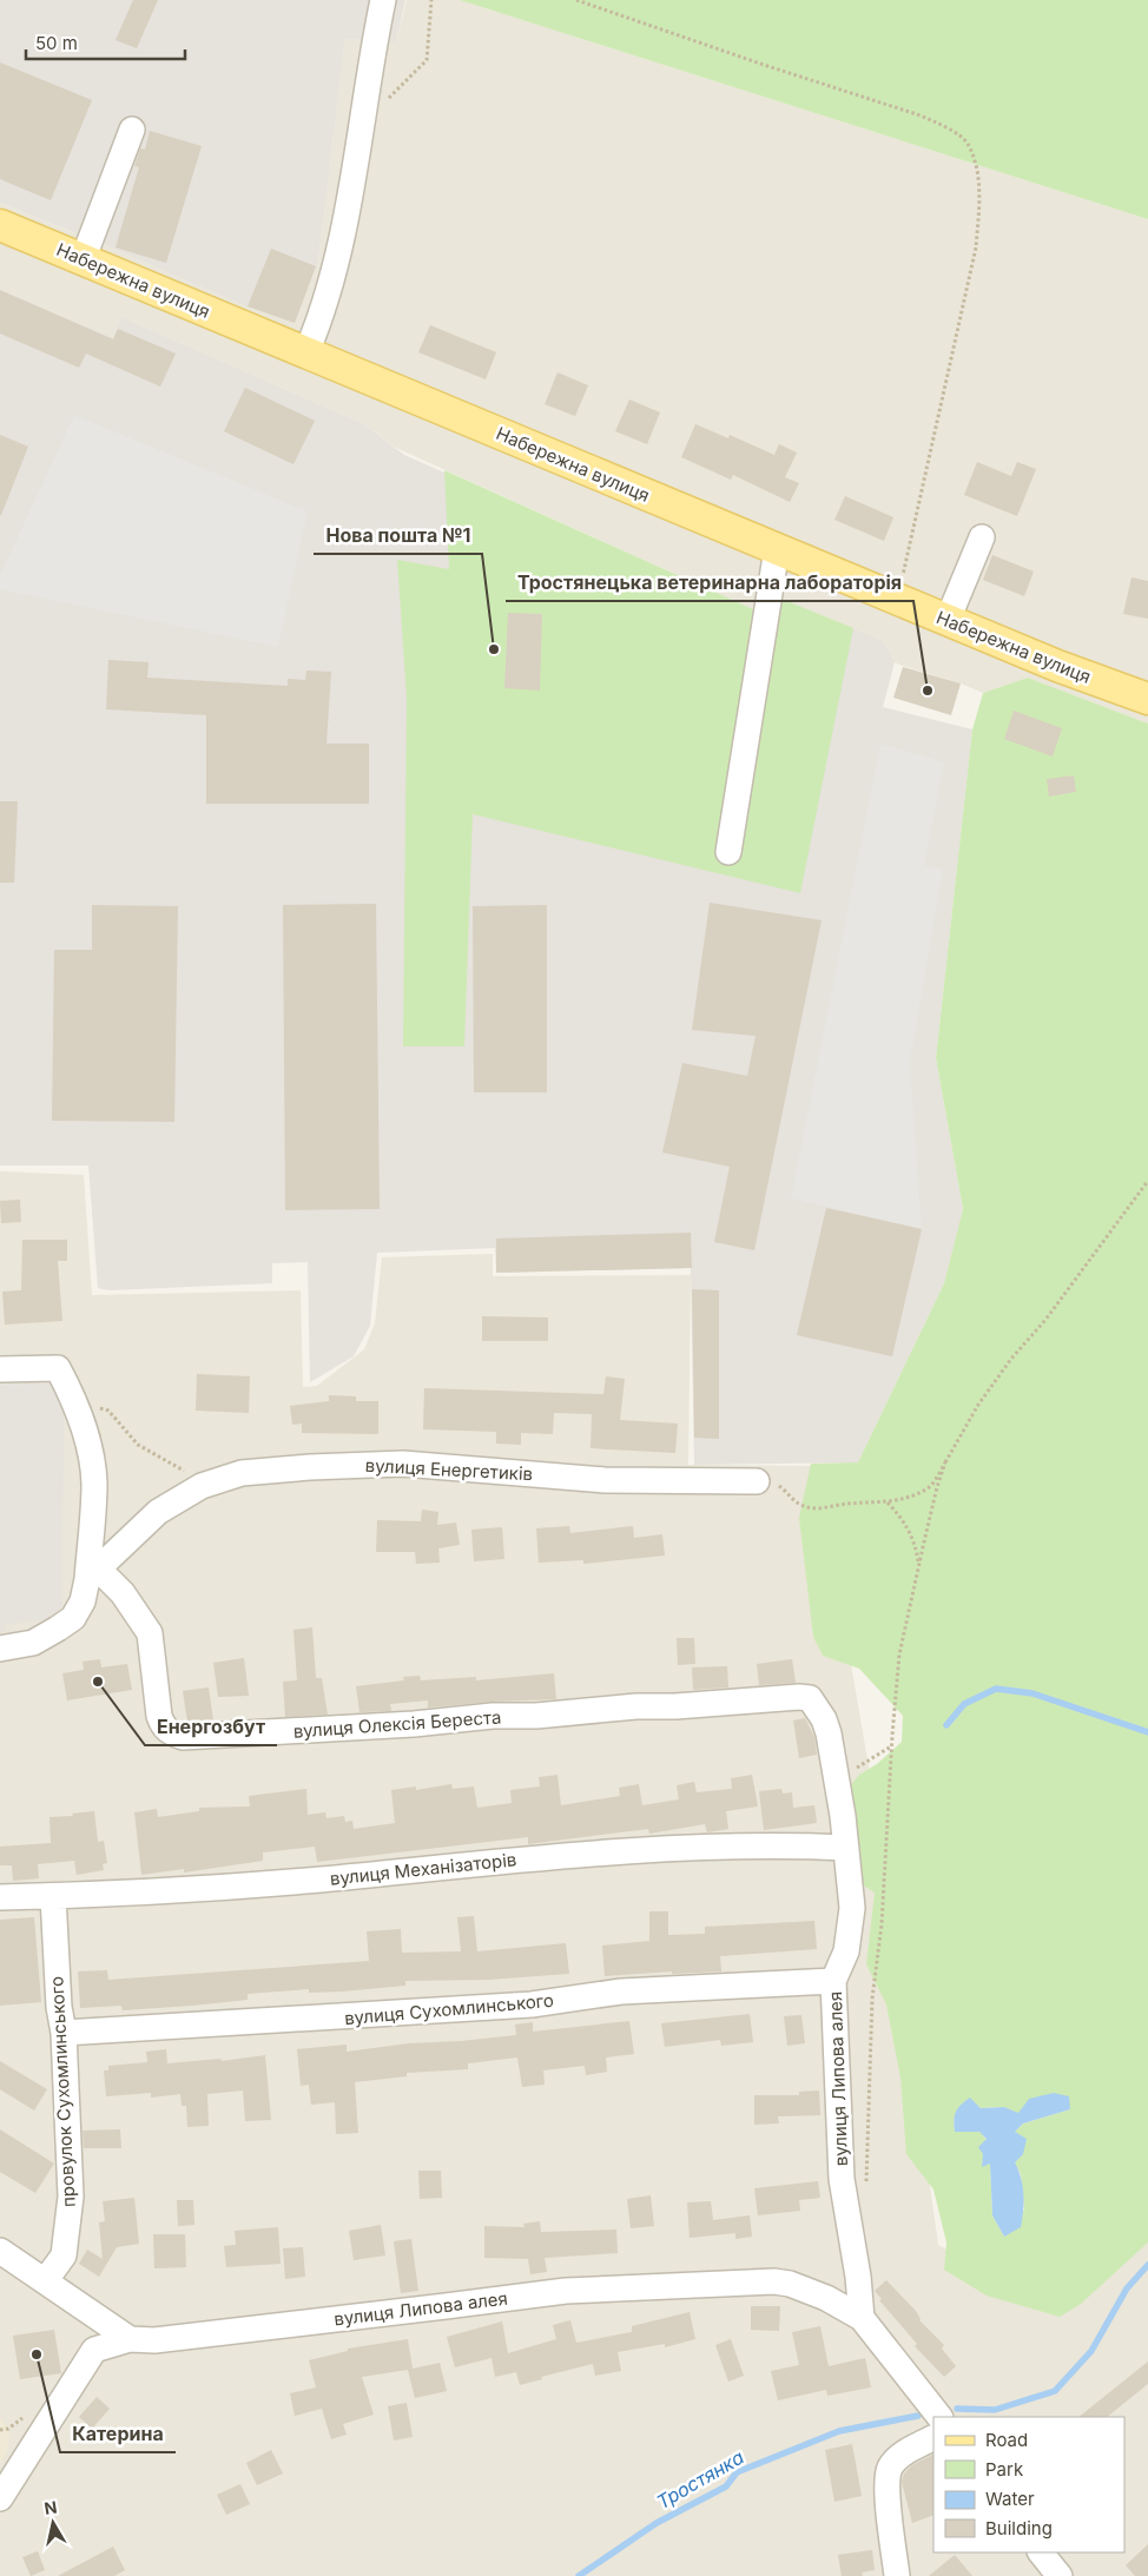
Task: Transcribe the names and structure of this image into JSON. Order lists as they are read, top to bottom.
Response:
{
  "streets": {
    "main road": ["Набережна вулиця"],
    "street": [
      "вулиця Енергетиків",
      "вулиця Олексія Береста",
      "вулиця Механізаторів",
      "вулиця Сухомлинського",
      "вулиця Липова алея",
      "провулок Сухомлинського"
    ]
  },
  "crossings": [
    ["вулиця Енергетиків", "вулиця Олексія Береста"],
    ["вулиця Механізаторів", "провулок Сухомлинського"],
    ["вулиця Сухомлинського", "вулиця Липова алея"],
    ["вулиця Сухомлинського", "провулок Сухомлинського"]
  ],
  "water": ["Тростянка"],
  "places": [
    "Нова пошта №1",
    "Тростянецька ветеринарна лабораторія",
    "Енергозбут",
    "Катерина"
  ],
  "legend": [
    "Road",
    "Park",
    "Water",
    "Building"
  ],
  "scale_bar": "50 m",
  "north": "top"
}
